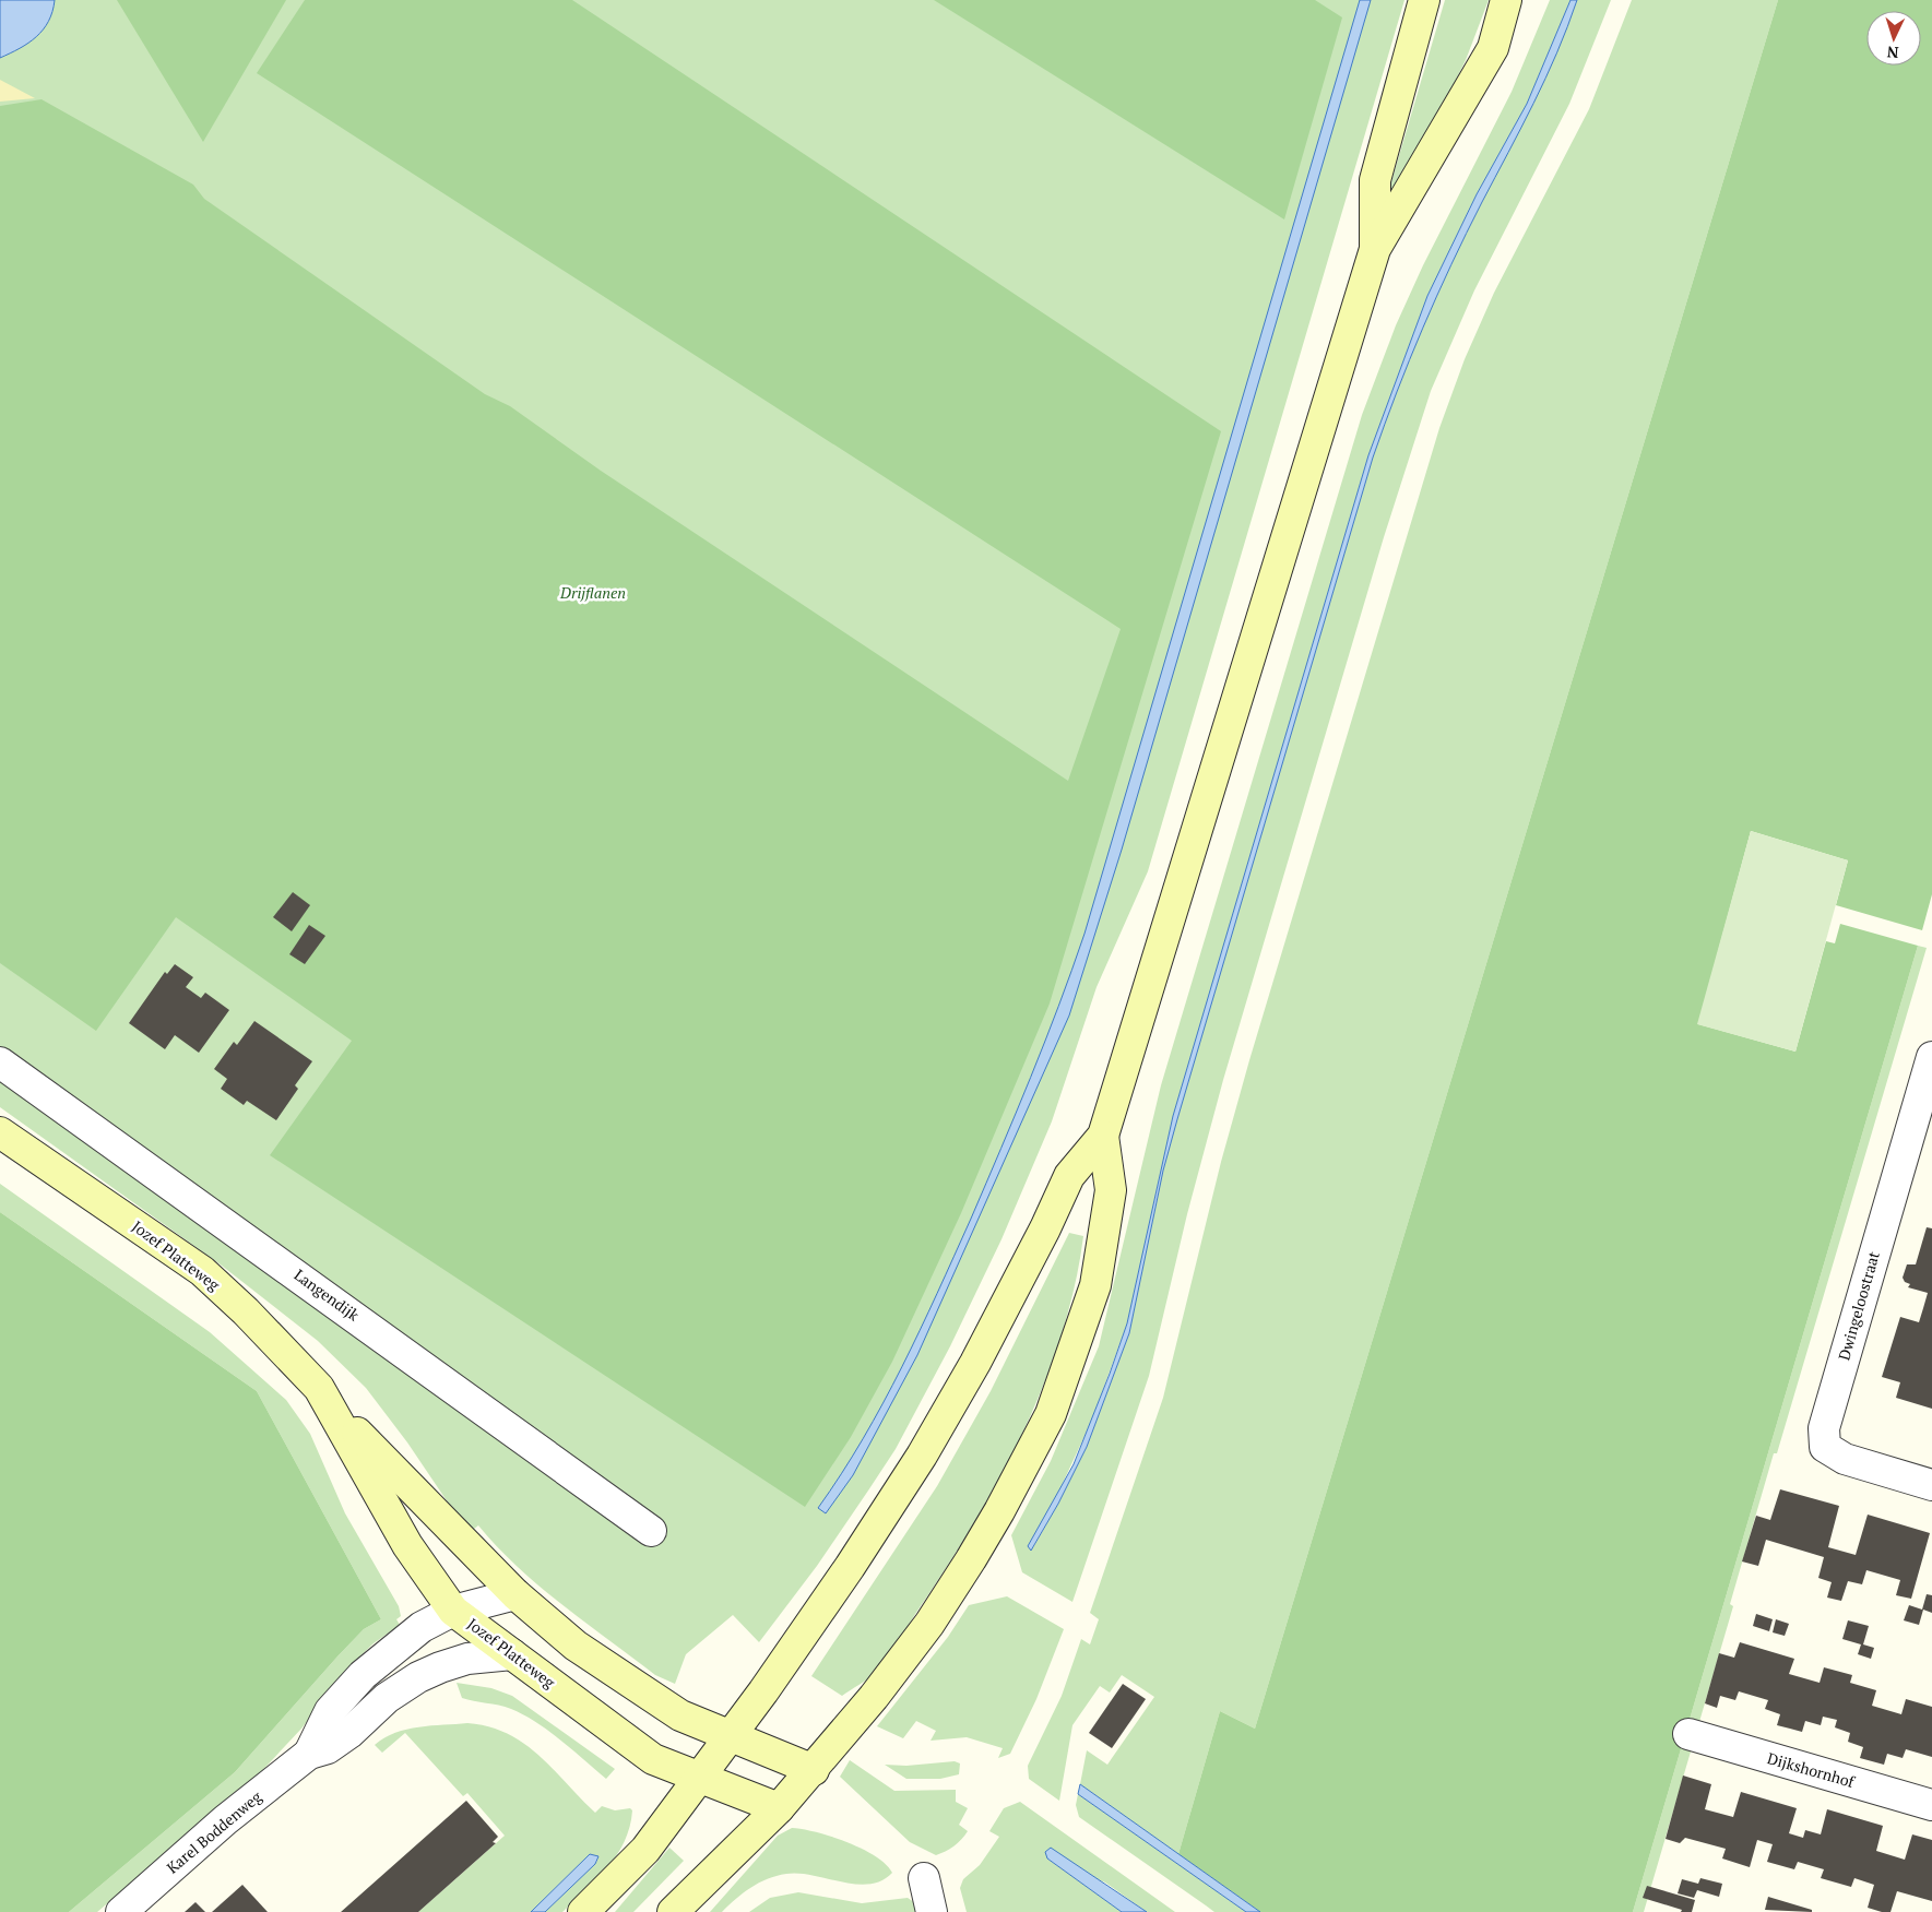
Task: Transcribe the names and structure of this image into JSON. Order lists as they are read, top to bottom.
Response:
{
  "streets": {
    "main road": ["Jozef Platteweg"],
    "street": [
      "Langendijk",
      "Dwingeloostraat",
      "Dijkshornhof",
      "Karel Boddenweg"
    ]
  },
  "crossings": [
    ["Jozef Platteweg", "Karel Boddenweg"]
  ],
  "parks": ["Drijflanen"],
  "north": "bottom"
}
